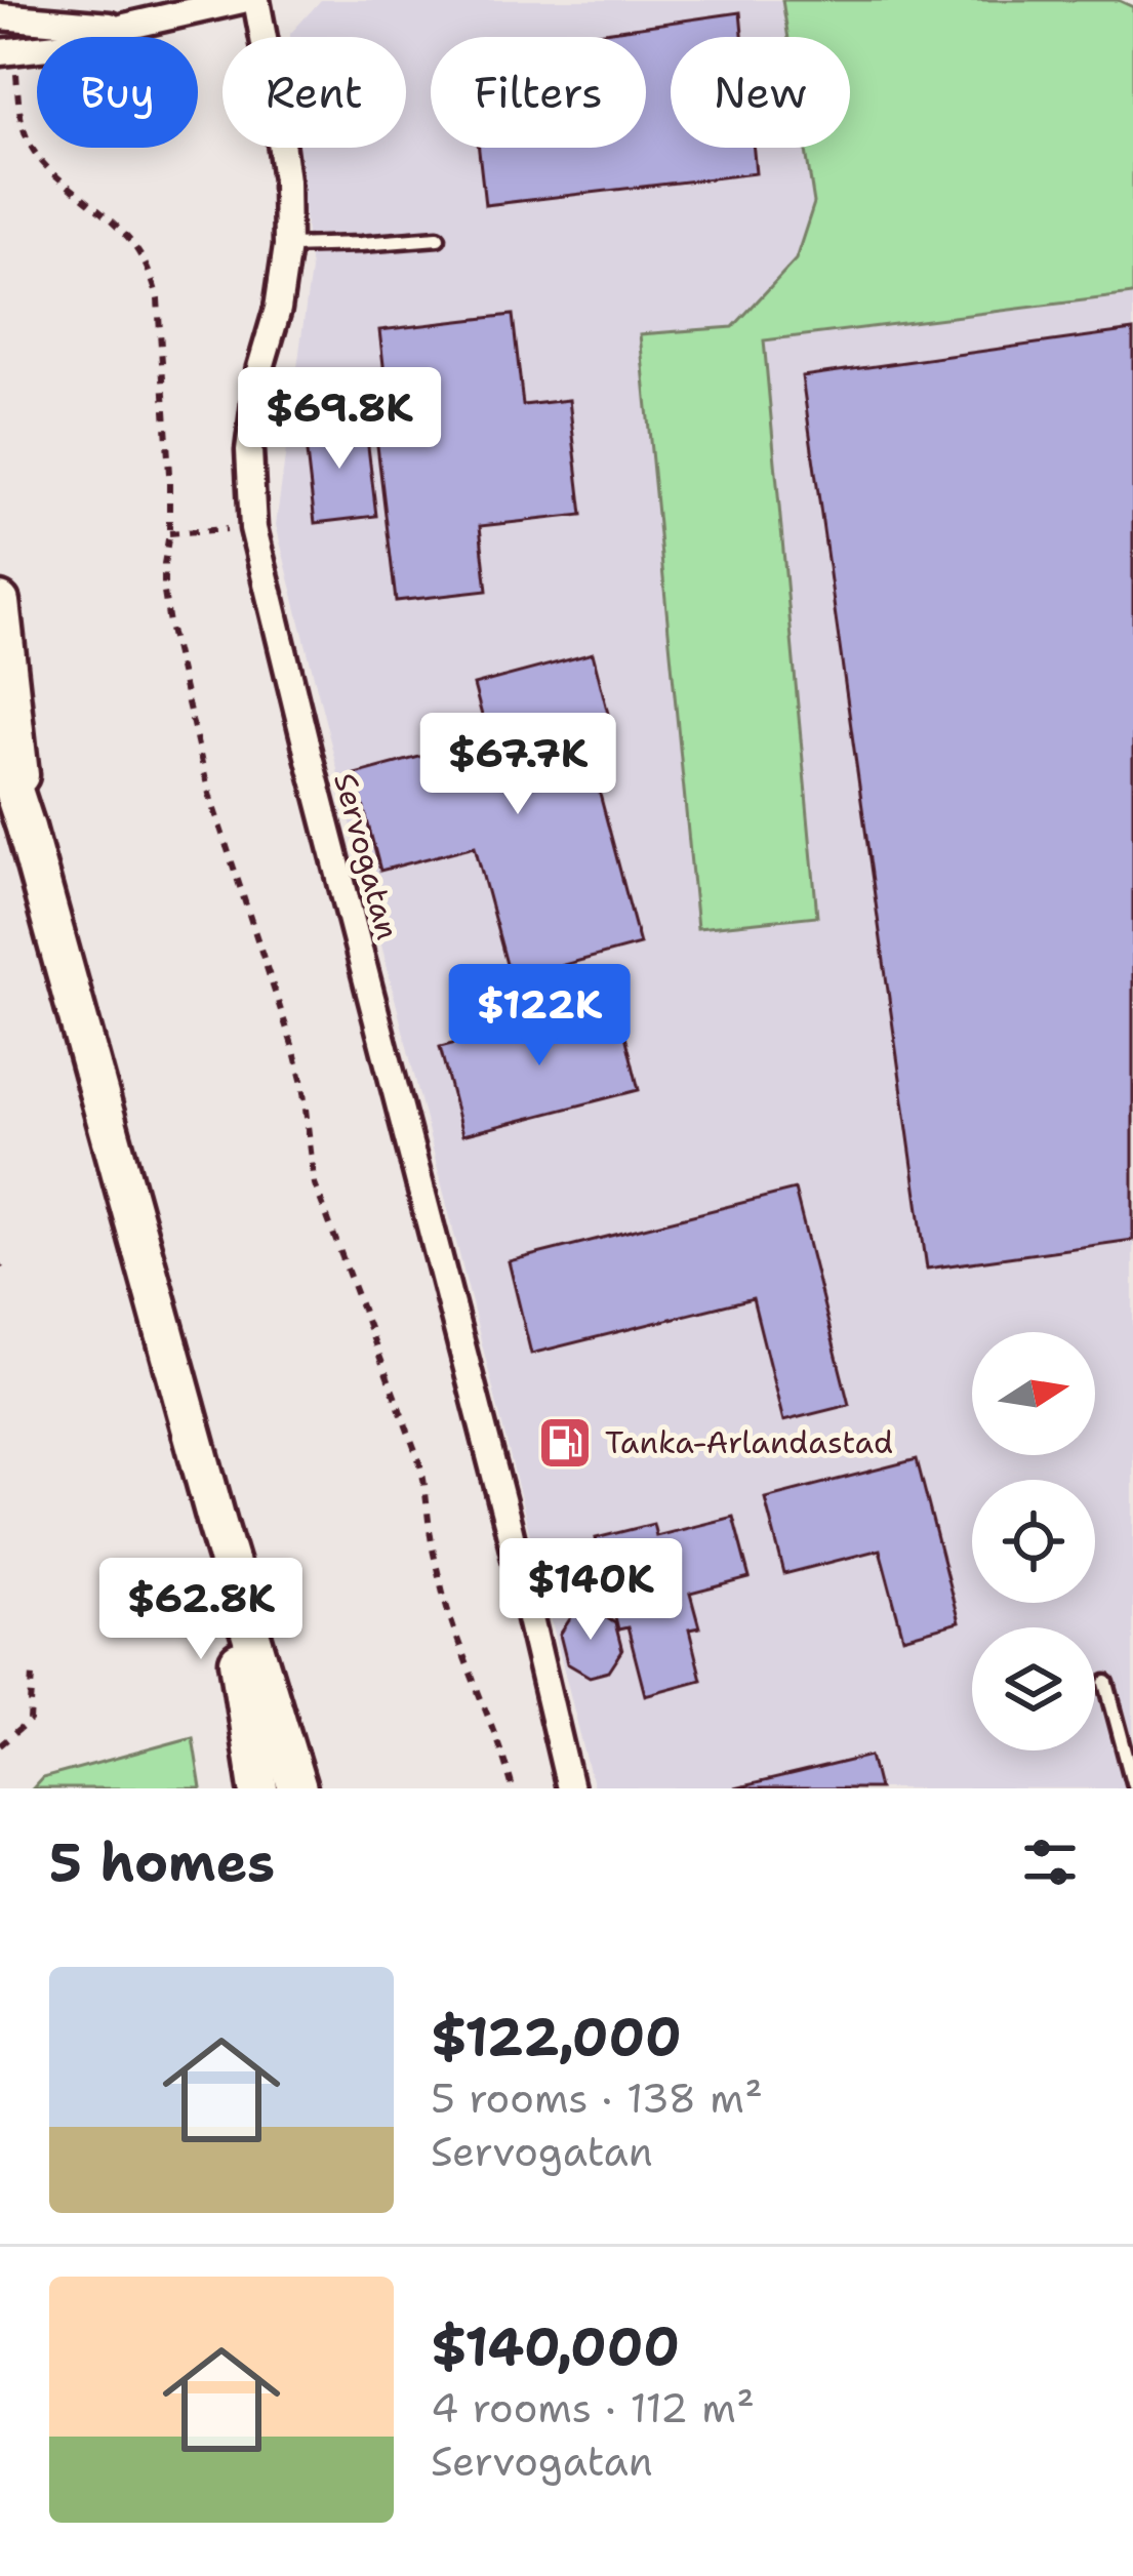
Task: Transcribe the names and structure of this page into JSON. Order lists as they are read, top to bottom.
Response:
{
  "streets": {
    "street": ["Servogatan"]
  },
  "places": {
    "fuel station": ["Tanka-Arlandastad"]
  },
  "north": "right",
  "page": {
    "chip": [
      "Buy",
      "Rent",
      "Filters",
      "New"
    ],
    "price": [
      "$69.8K",
      "$67.7K",
      "$122K",
      "$140K",
      "$62.8K"
    ],
    "heading": "5 homes",
    "list": [
      {
        "name": "$122,000",
        "note": "5 rooms · 138 m² · Servogatan"
      },
      {
        "name": "$140,000",
        "note": "4 rooms · 112 m² · Servogatan"
      }
    ]
  }
}
